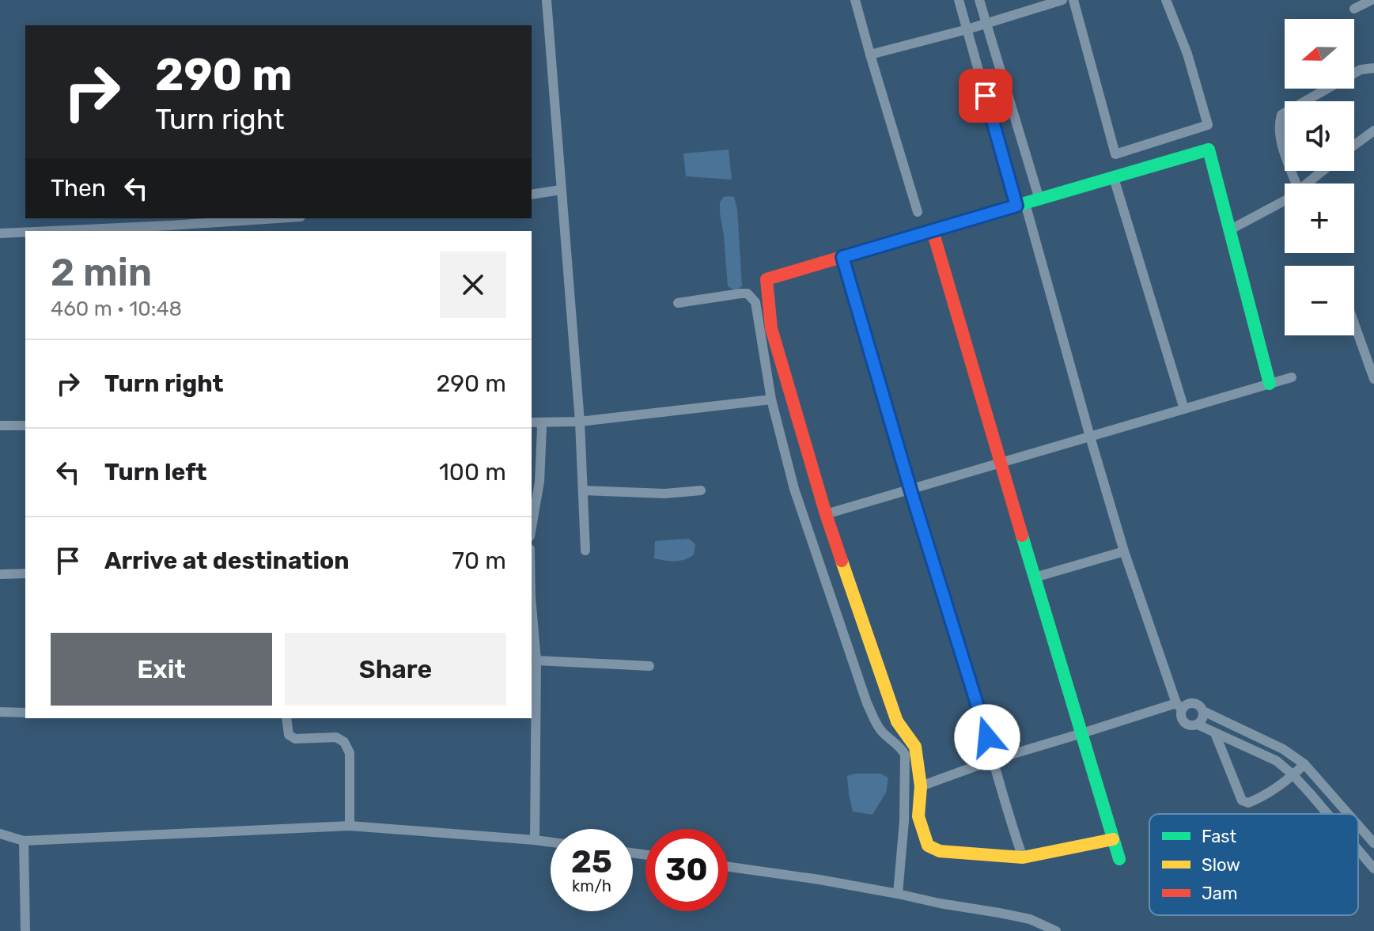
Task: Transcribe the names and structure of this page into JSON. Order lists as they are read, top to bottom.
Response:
{
  "legend": ["Fast", "Slow", "Jam"],
  "north": "left",
  "page": {
    "map_buttons": ["+", "−"],
    "turn": ["290 m", "Turn right"],
    "then": "Then",
    "heading": ["2 min", "460 m · 10:48"],
    "list": [
      {
        "name": "Turn right",
        "value": "290 m"
      },
      {
        "name": "Turn left",
        "value": "100 m"
      },
      {
        "name": "Arrive at destination",
        "value": "70 m"
      }
    ],
    "buttons": ["Exit", "Share"],
    "speed": "25 km/h",
    "limit": "30"
  }
}
